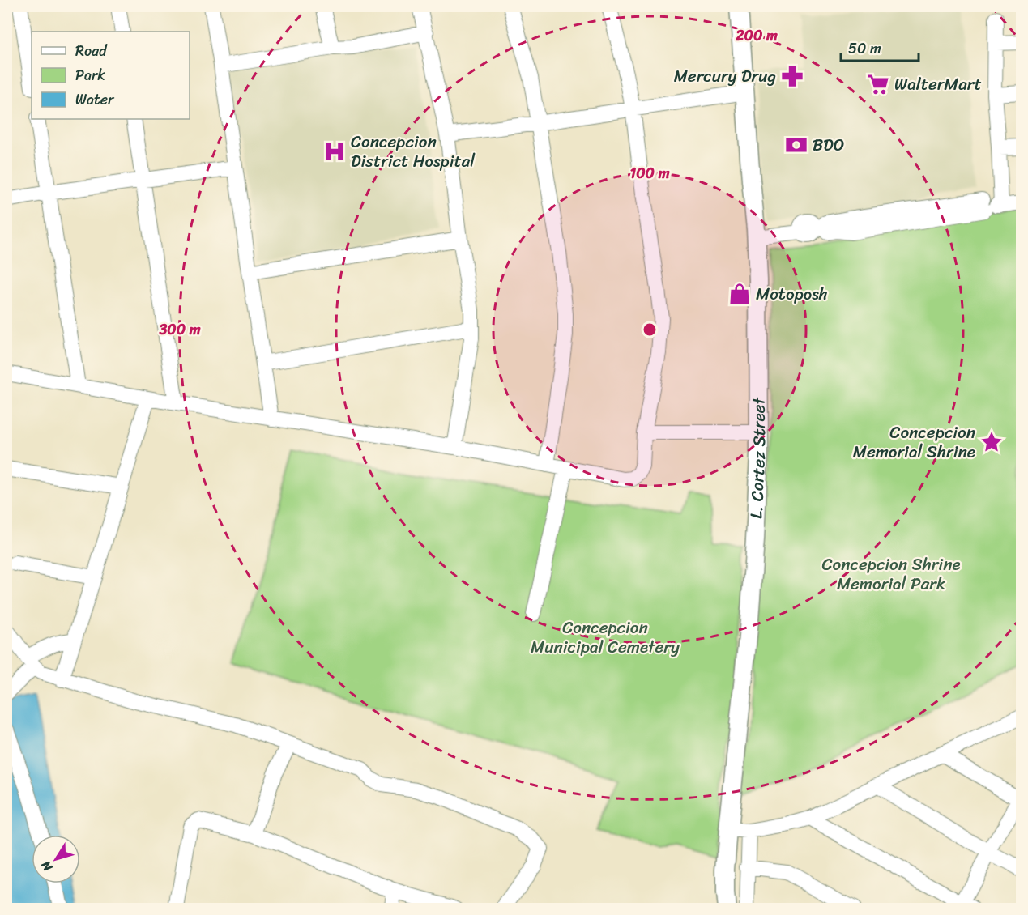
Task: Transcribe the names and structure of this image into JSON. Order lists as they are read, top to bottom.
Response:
{
  "streets": {
    "main road": ["L. Cortez Street"]
  },
  "parks": ["Concepcion Shrine Memorial Park", "Concepcion Municipal Cemetery"],
  "places": {
    "pharmacy": ["Mercury Drug"],
    "supermarket": ["WalterMart"],
    "bank": ["BDO"],
    "hospital": ["Concepcion District Hospital"],
    "shop": ["Motoposh"],
    "place": ["Concepcion Memorial Shrine"]
  },
  "legend": ["Road", "Park", "Water"],
  "scale_bar": "50 m",
  "north": "bottom left",
  "rings": ["200 m", "100 m", "300 m"]
}
